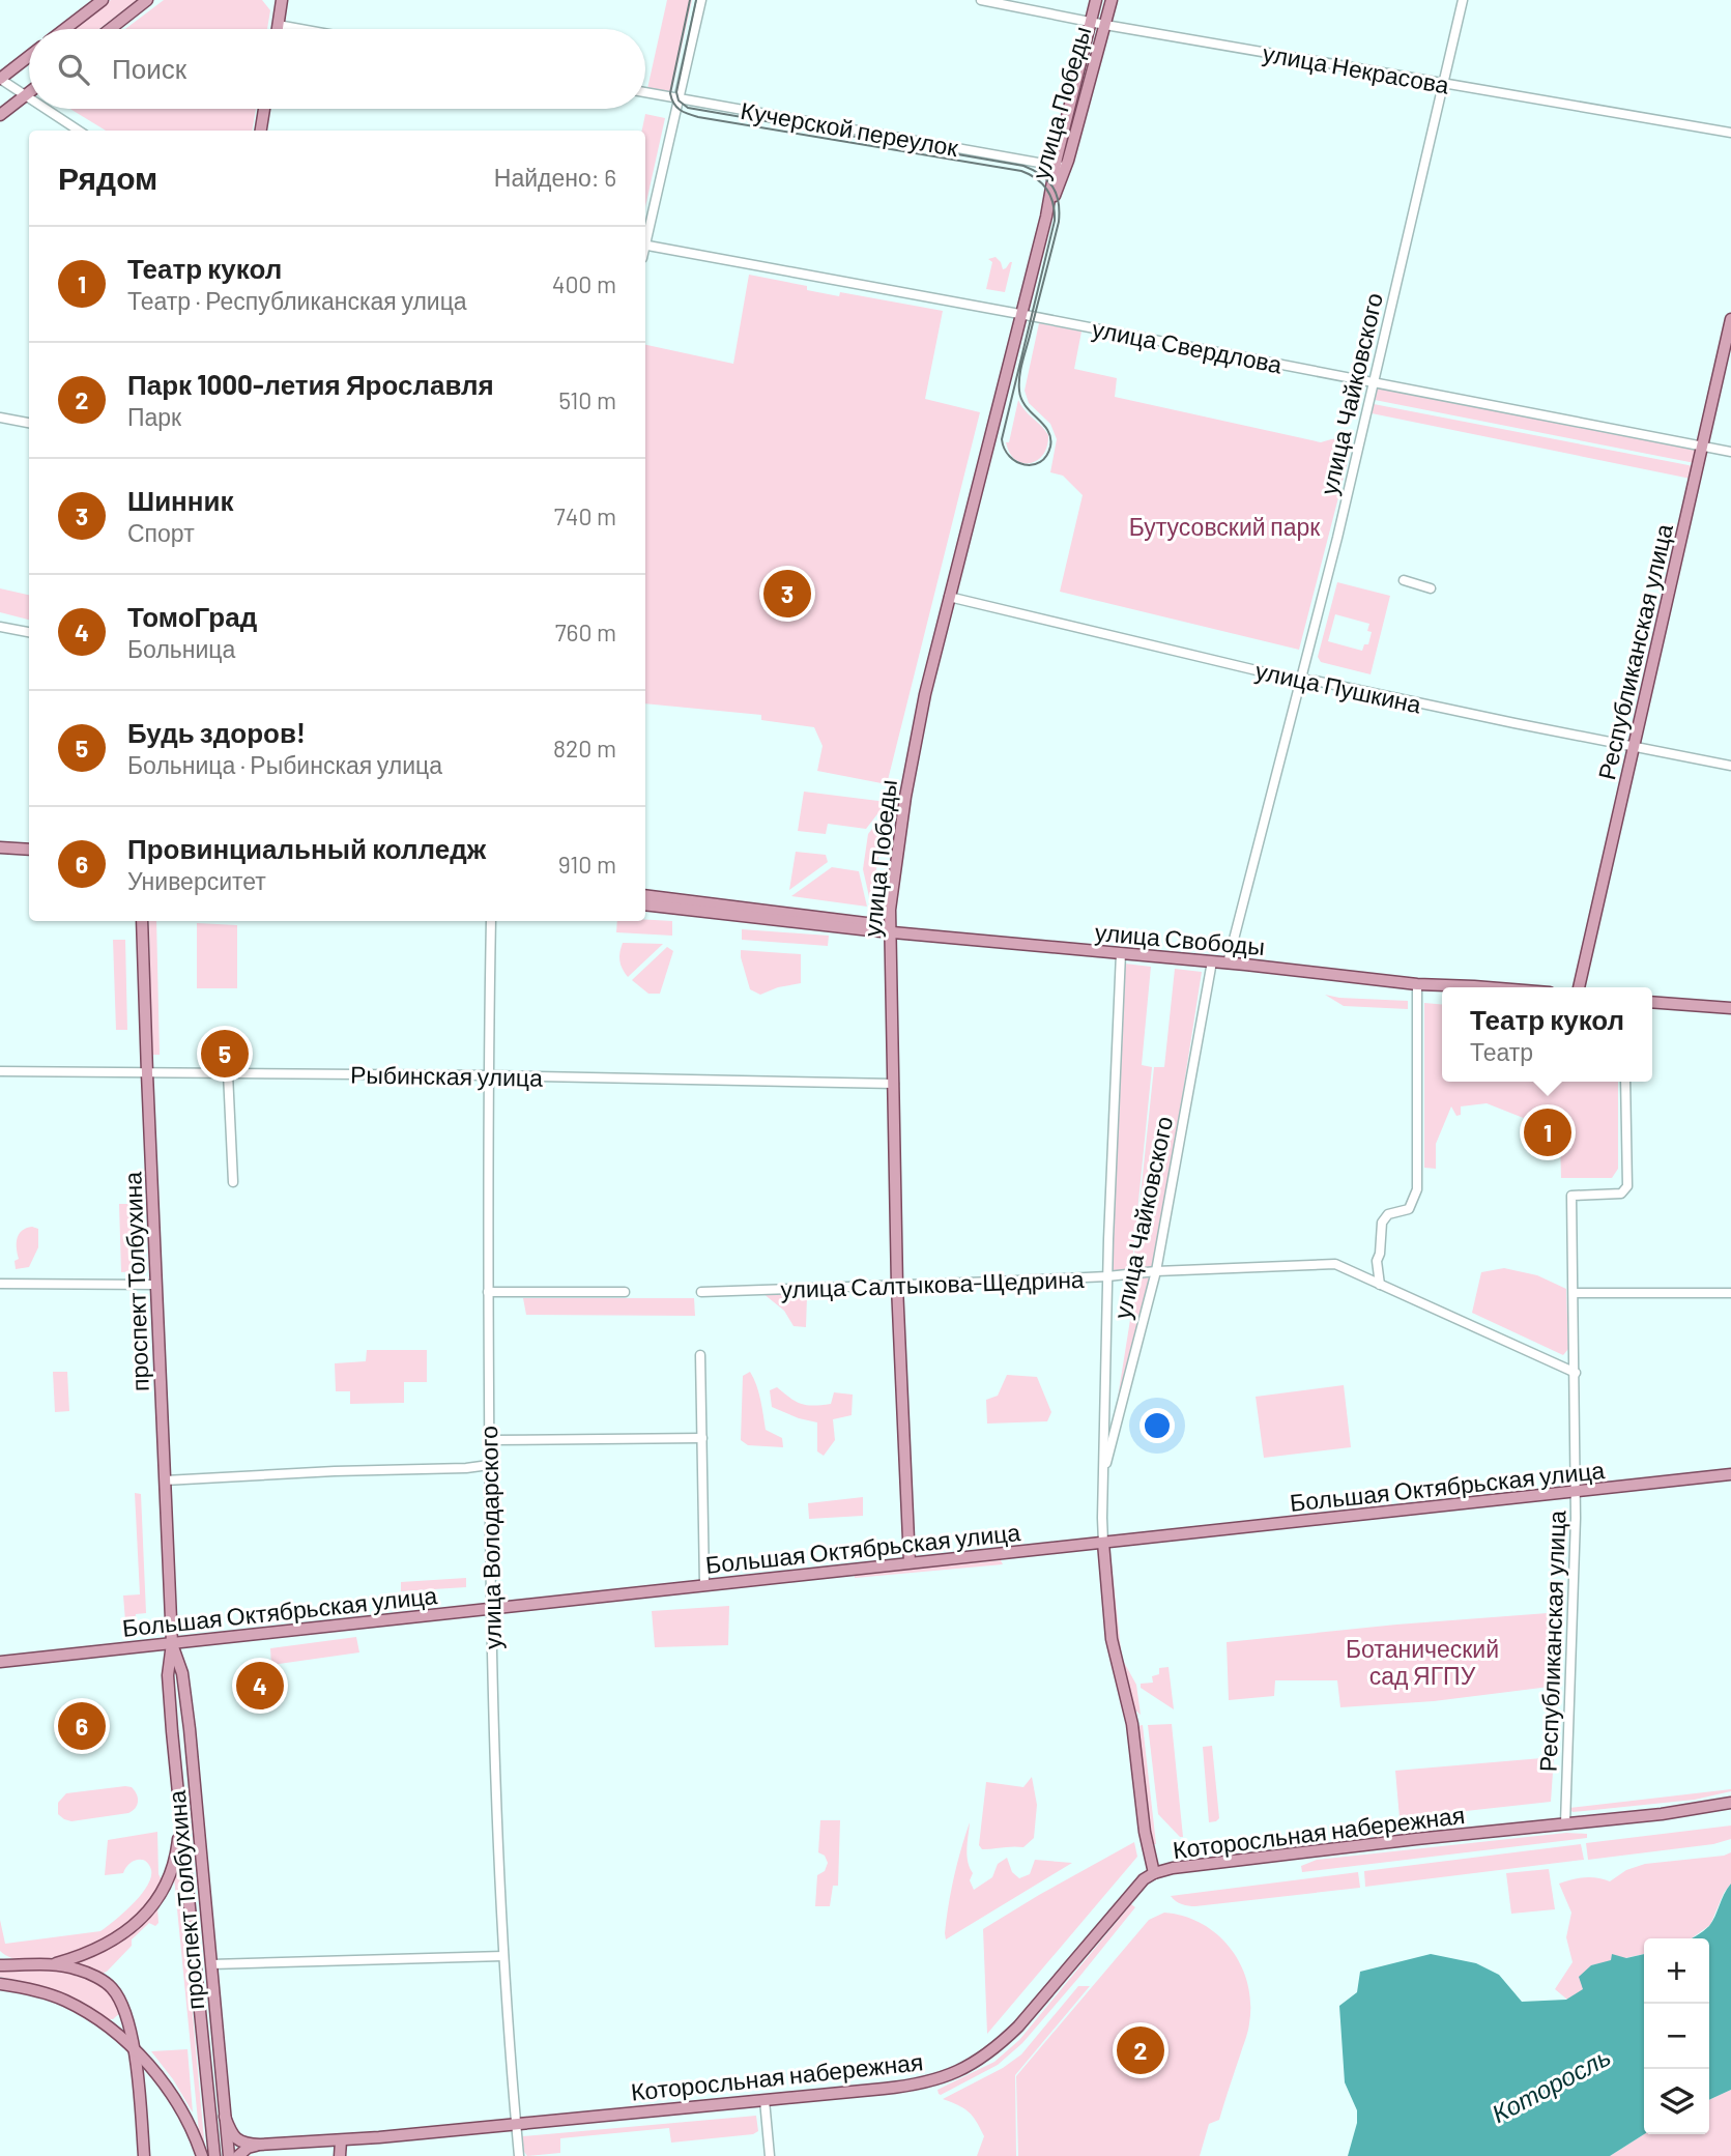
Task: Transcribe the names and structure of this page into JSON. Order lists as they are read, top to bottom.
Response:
{
  "streets": {
    "main road": [
      "улица Победы",
      "улица Чайковского",
      "Республиканская улица",
      "улица Свободы",
      "проспект Толбухина",
      "Большая Октябрьская улица",
      "Которосльная набережная"
    ],
    "street": [
      "улица Некрасова",
      "Кучерской переулок",
      "улица Свердлова",
      "улица Пушкина",
      "Рыбинская улица",
      "улица Салтыкова-Щедрина",
      "улица Володарского"
    ]
  },
  "crossings": [
    ["улица Некрасова", "улица Победы"],
    ["улица Некрасова", "улица Чайковского"],
    ["улица Победы", "Кучерской переулок"],
    ["улица Победы", "улица Свердлова"],
    ["улица Победы", "улица Пушкина"],
    ["улица Победы", "улица Свободы"],
    ["улица Победы", "Рыбинская улица"],
    ["улица Победы", "улица Салтыкова-Щедрина"],
    ["улица Победы", "Большая Октябрьская улица"],
    ["улица Свердлова", "улица Чайковского"],
    ["улица Свердлова", "Республиканская улица"],
    ["улица Чайковского", "улица Пушкина"],
    ["улица Чайковского", "улица Свободы"],
    ["улица Чайковского", "улица Салтыкова-Щедрина"],
    ["улица Чайковского", "Большая Октябрьская улица"],
    ["улица Чайковского", "Которосльная набережная"],
    ["Республиканская улица", "улица Пушкина"],
    ["Республиканская улица", "улица Салтыкова-Щедрина"],
    ["Республиканская улица", "Большая Октябрьская улица"],
    ["Республиканская улица", "Которосльная набережная"],
    ["Рыбинская улица", "проспект Толбухина"],
    ["Рыбинская улица", "улица Володарского"],
    ["проспект Толбухина", "Большая Октябрьская улица"],
    ["Большая Октябрьская улица", "улица Володарского"],
    ["улица Володарского", "Которосльная набережная"]
  ],
  "water": ["Которосль"],
  "parks": ["Бутусовский парк", "Ботанический сад ЯГПУ"],
  "page": {
    "search": "Поиск",
    "heading": ["Рядом", "Найдено: 6"],
    "list": [
      {
        "mark": "1",
        "name": "Театр кукол",
        "note": "Театр · Республиканская улица",
        "value": "400 m"
      },
      {
        "mark": "2",
        "name": "Парк 1000-летия Ярославля",
        "note": "Парк",
        "value": "510 m"
      },
      {
        "mark": "3",
        "name": "Шинник",
        "note": "Спорт",
        "value": "740 m"
      },
      {
        "mark": "4",
        "name": "ТомоГрад",
        "note": "Больница",
        "value": "760 m"
      },
      {
        "mark": "5",
        "name": "Будь здоров!",
        "note": "Больница · Рыбинская улица",
        "value": "820 m"
      },
      {
        "mark": "6",
        "name": "Провинциальный колледж",
        "note": "Университет",
        "value": "910 m"
      }
    ],
    "pins": [
      "3",
      "5",
      "1",
      "4",
      "6",
      "2"
    ],
    "popup": ["Театр кукол", "Театр"],
    "map_buttons": ["+", "−"]
  }
}
